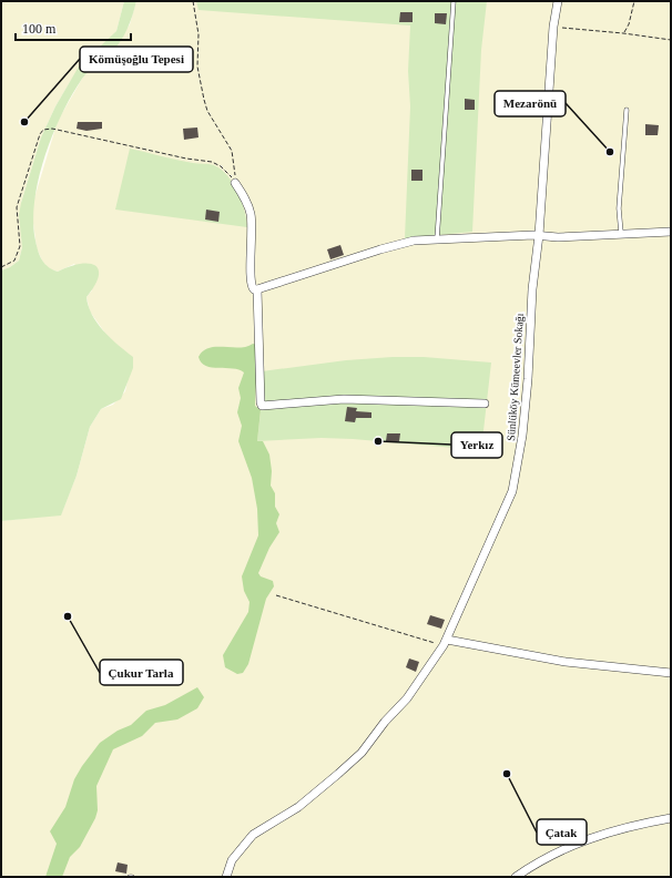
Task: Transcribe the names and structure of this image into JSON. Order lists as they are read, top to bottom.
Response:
{
  "streets": {
    "street": ["Sünlüköy Kümeevler Sokağı"]
  },
  "places": [
    "Kömüşoğlu Tepesi",
    "Mezarönü",
    "Yerkız",
    "Çukur Tarla",
    "Çatak"
  ],
  "scale_bar": "100 m"
}
